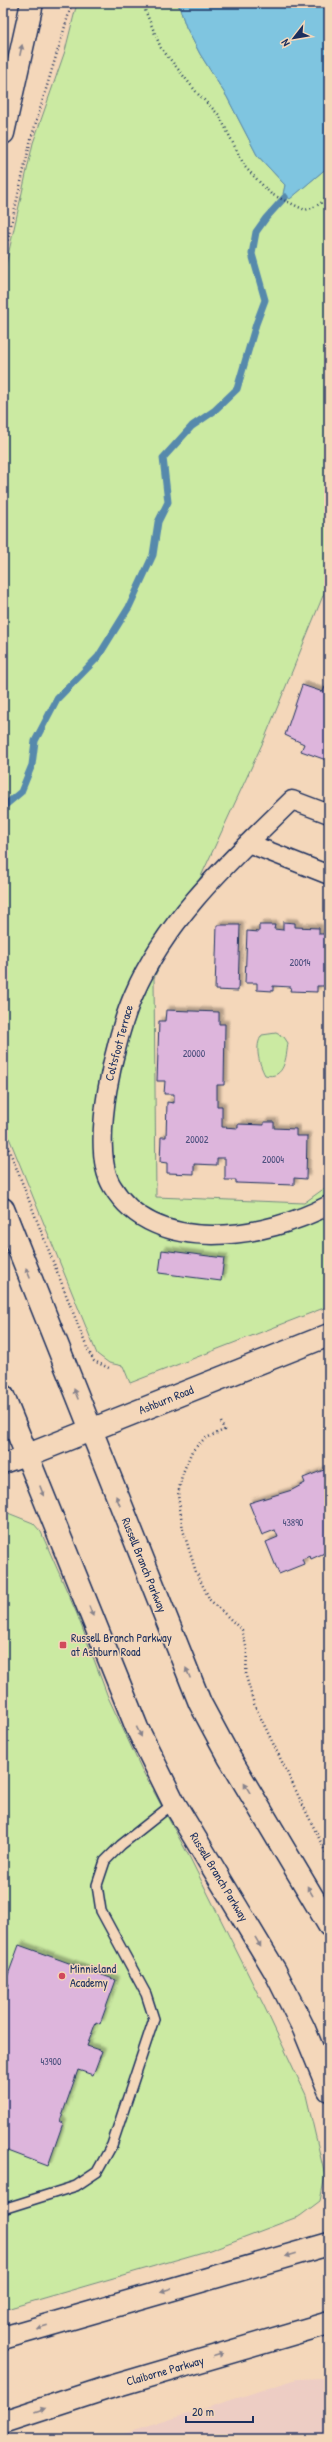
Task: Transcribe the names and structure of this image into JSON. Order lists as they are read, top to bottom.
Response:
{
  "streets": {
    "main road": ["Ashburn Road", "Russell Branch Parkway", "Claiborne Parkway"],
    "street": ["Coltsfoot Terrace"]
  },
  "crossings": [
    ["Ashburn Road", "Russell Branch Parkway"]
  ],
  "places": {
    "transit": ["Russell Branch Parkway at Ashburn Road"],
    "other": ["Minnieland Academy"]
  },
  "house_numbers": [
    "20014",
    "20000",
    "20002",
    "20004",
    "43890",
    "43900"
  ],
  "scale_bar": "20 m",
  "north": "bottom left"
}
